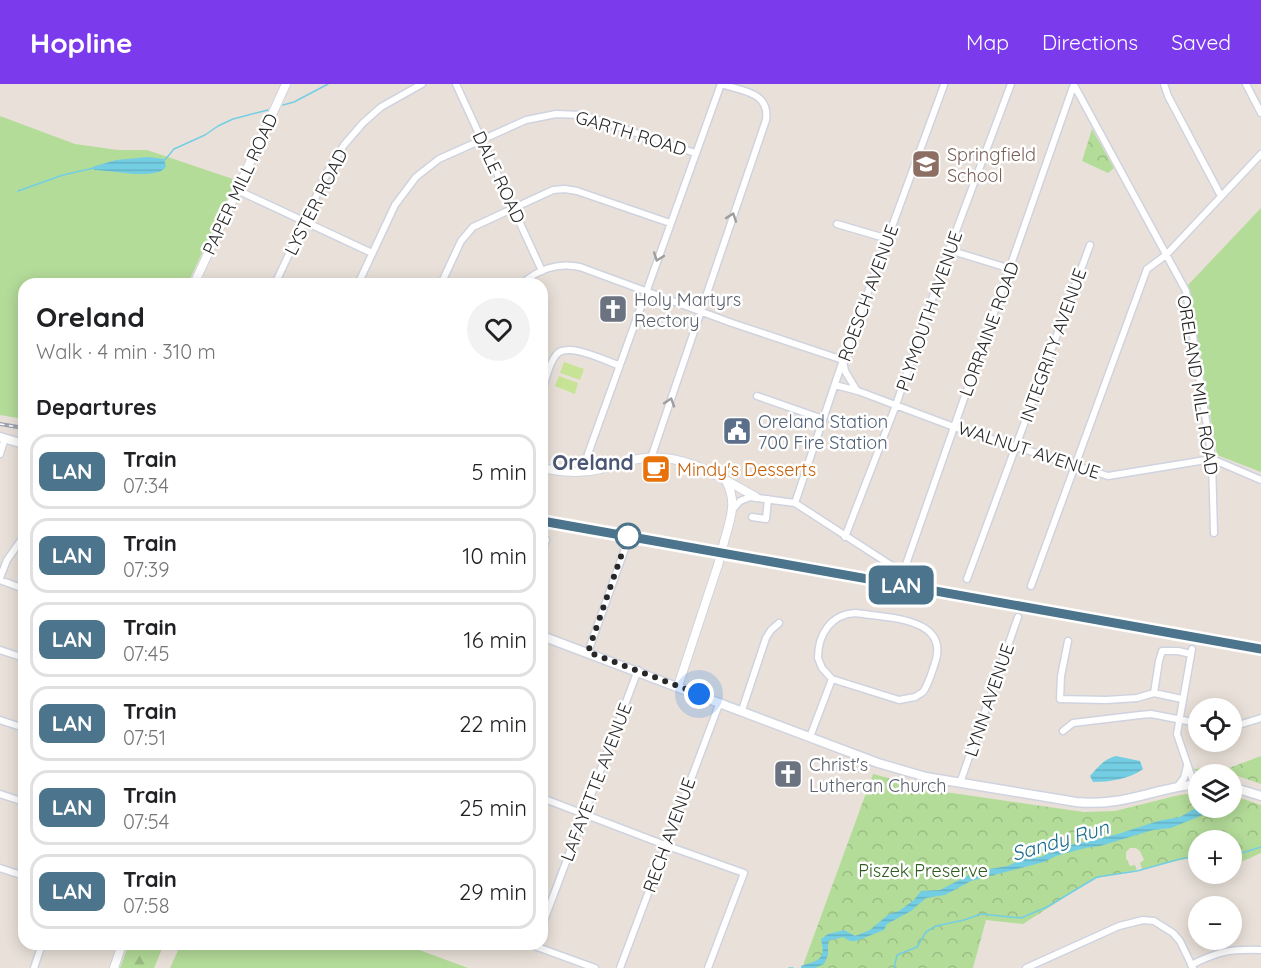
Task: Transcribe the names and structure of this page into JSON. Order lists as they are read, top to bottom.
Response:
{
  "streets": {
    "street": [
      "GARTH ROAD",
      "DALE ROAD",
      "PAPER MILL ROAD",
      "LYSTER ROAD",
      "ROESCH AVENUE",
      "PLYMOUTH AVENUE",
      "LORRAINE ROAD",
      "INTEGRITY AVENUE",
      "ORELAND MILL ROAD",
      "WALNUT AVENUE",
      "LYNN AVENUE",
      "LAFAYETTE AVENUE",
      "RECH AVENUE"
    ]
  },
  "crossings": [
    ["GARTH ROAD", "DALE ROAD"],
    ["ROESCH AVENUE", "WALNUT AVENUE"],
    ["PLYMOUTH AVENUE", "LORRAINE ROAD"],
    ["PLYMOUTH AVENUE", "WALNUT AVENUE"],
    ["LORRAINE ROAD", "ORELAND MILL ROAD"],
    ["LORRAINE ROAD", "WALNUT AVENUE"],
    ["INTEGRITY AVENUE", "WALNUT AVENUE"],
    ["ORELAND MILL ROAD", "WALNUT AVENUE"]
  ],
  "districts": ["Oreland"],
  "water": ["Sandy Run"],
  "parks": ["Piszek Preserve"],
  "places": {
    "school or university": ["Springfield School"],
    "church": ["Holy Martyrs Rectory", "Christ's Lutheran Church"],
    "public building": ["Oreland Station 700 Fire Station"],
    "cafe": ["Mindy's Desserts"]
  },
  "page": {
    "header": "Hopline",
    "nav": ["Map", "Directions", "Saved"],
    "on_map": "LAN",
    "heading": [
      ["Oreland", "Walk · 4 min · 310 m"],
      "Departures"
    ],
    "list": [
      {
        "mark": "LAN",
        "name": "Train",
        "note": "07:34",
        "value": "5 min"
      },
      {
        "mark": "LAN",
        "name": "Train",
        "note": "07:39",
        "value": "10 min"
      },
      {
        "mark": "LAN",
        "name": "Train",
        "note": "07:45",
        "value": "16 min"
      },
      {
        "mark": "LAN",
        "name": "Train",
        "note": "07:51",
        "value": "22 min"
      },
      {
        "mark": "LAN",
        "name": "Train",
        "note": "07:54",
        "value": "25 min"
      },
      {
        "mark": "LAN",
        "name": "Train",
        "note": "07:58",
        "value": "29 min"
      }
    ],
    "map_buttons": ["+", "−"]
  }
}
